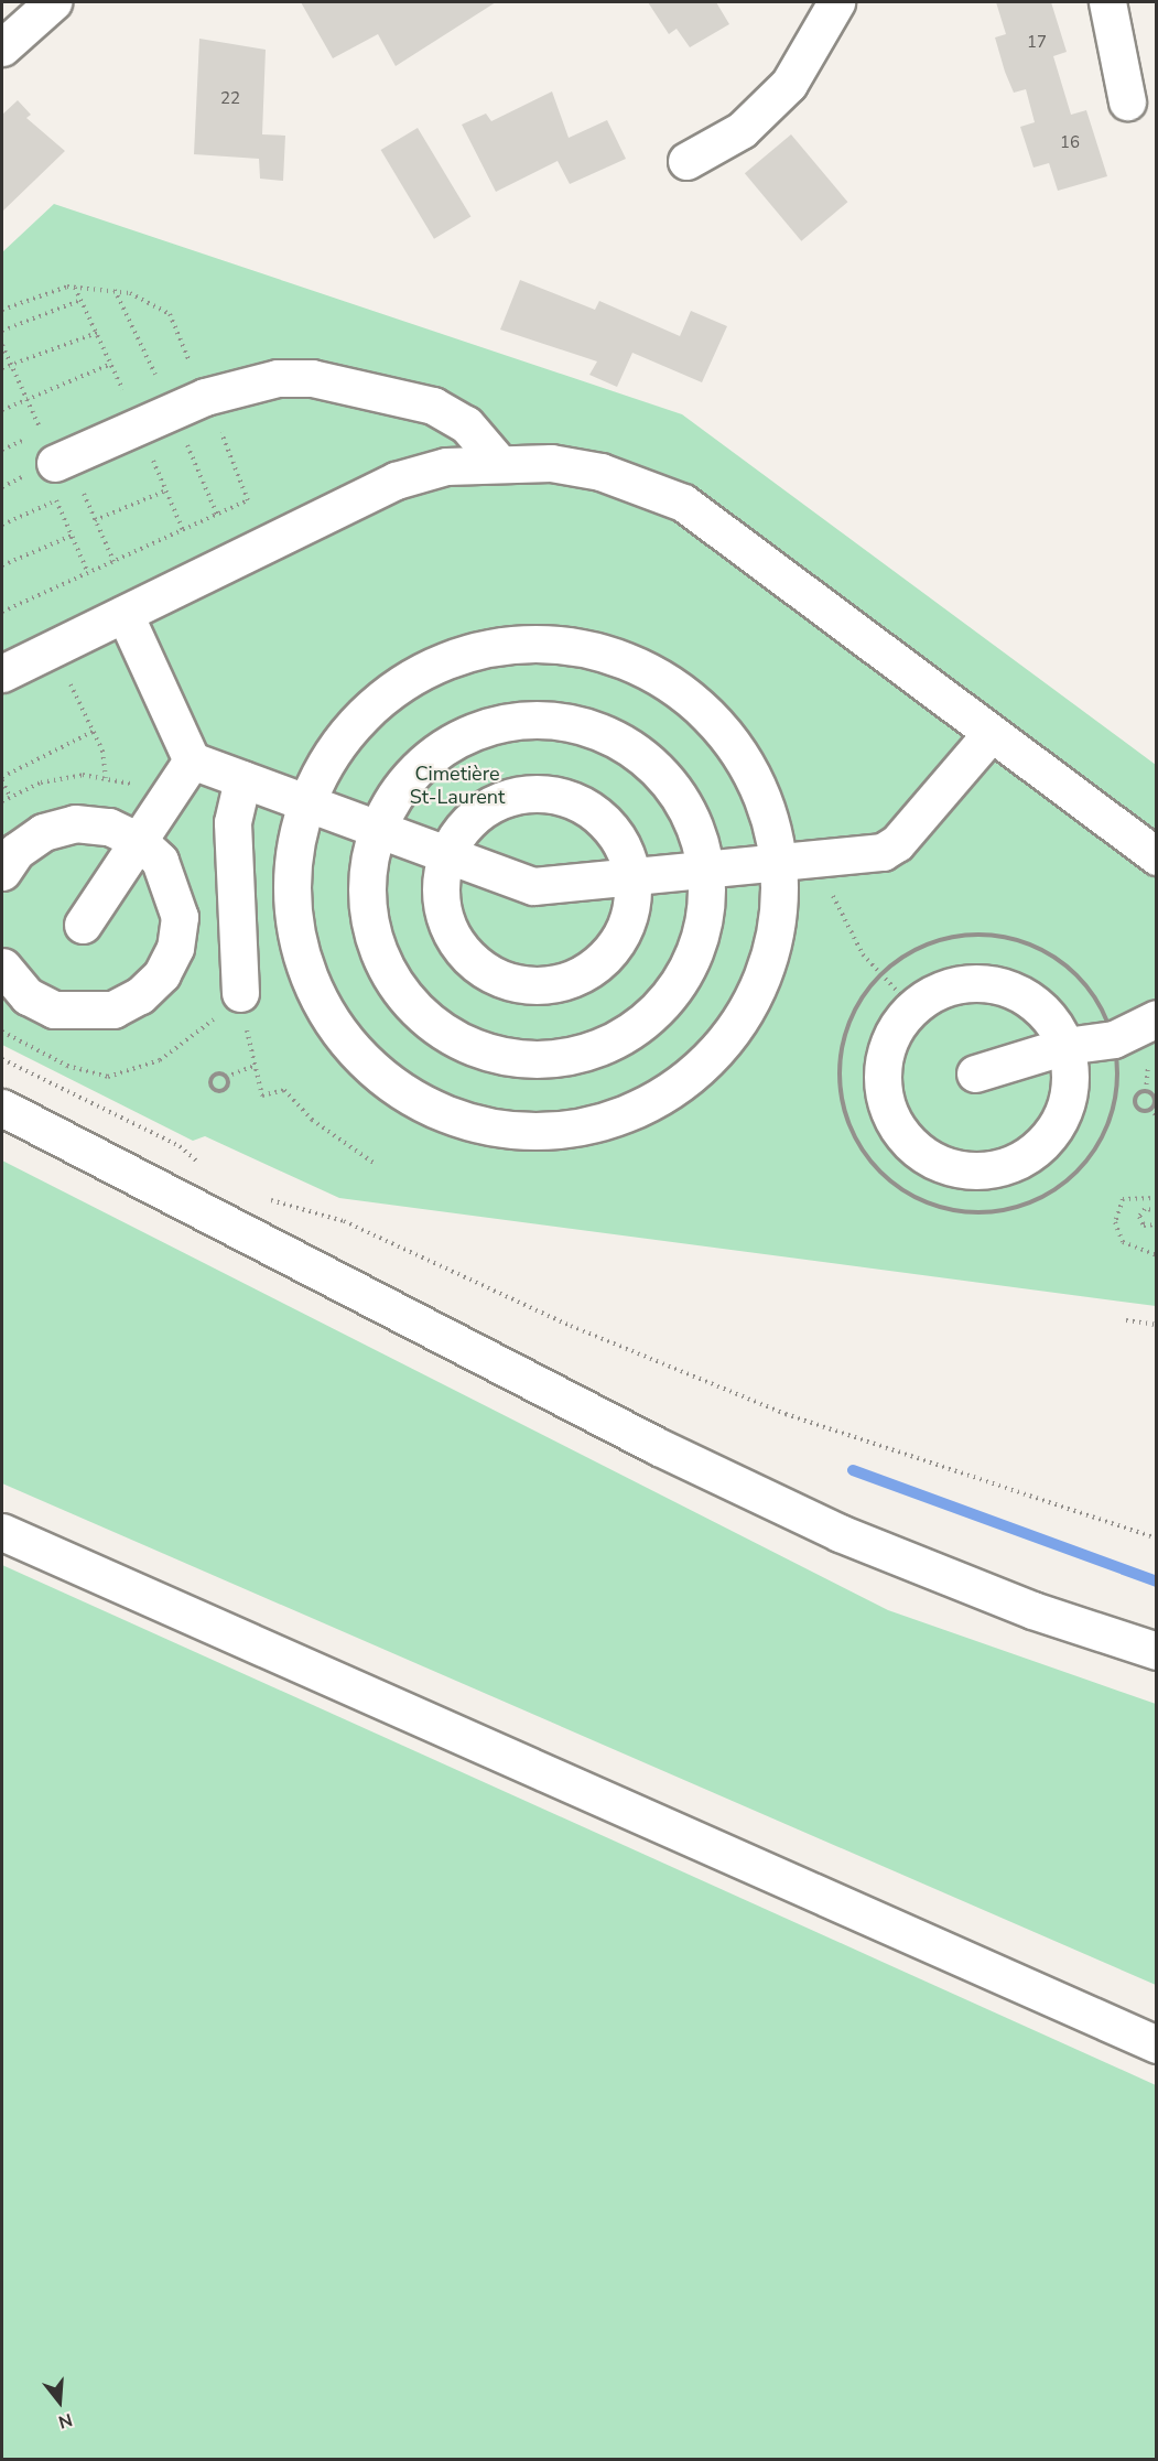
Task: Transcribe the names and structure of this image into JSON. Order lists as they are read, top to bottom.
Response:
{
  "parks": ["Cimetière St-Laurent"],
  "house_numbers": ["17", "22", "16"],
  "north": "bottom"
}
